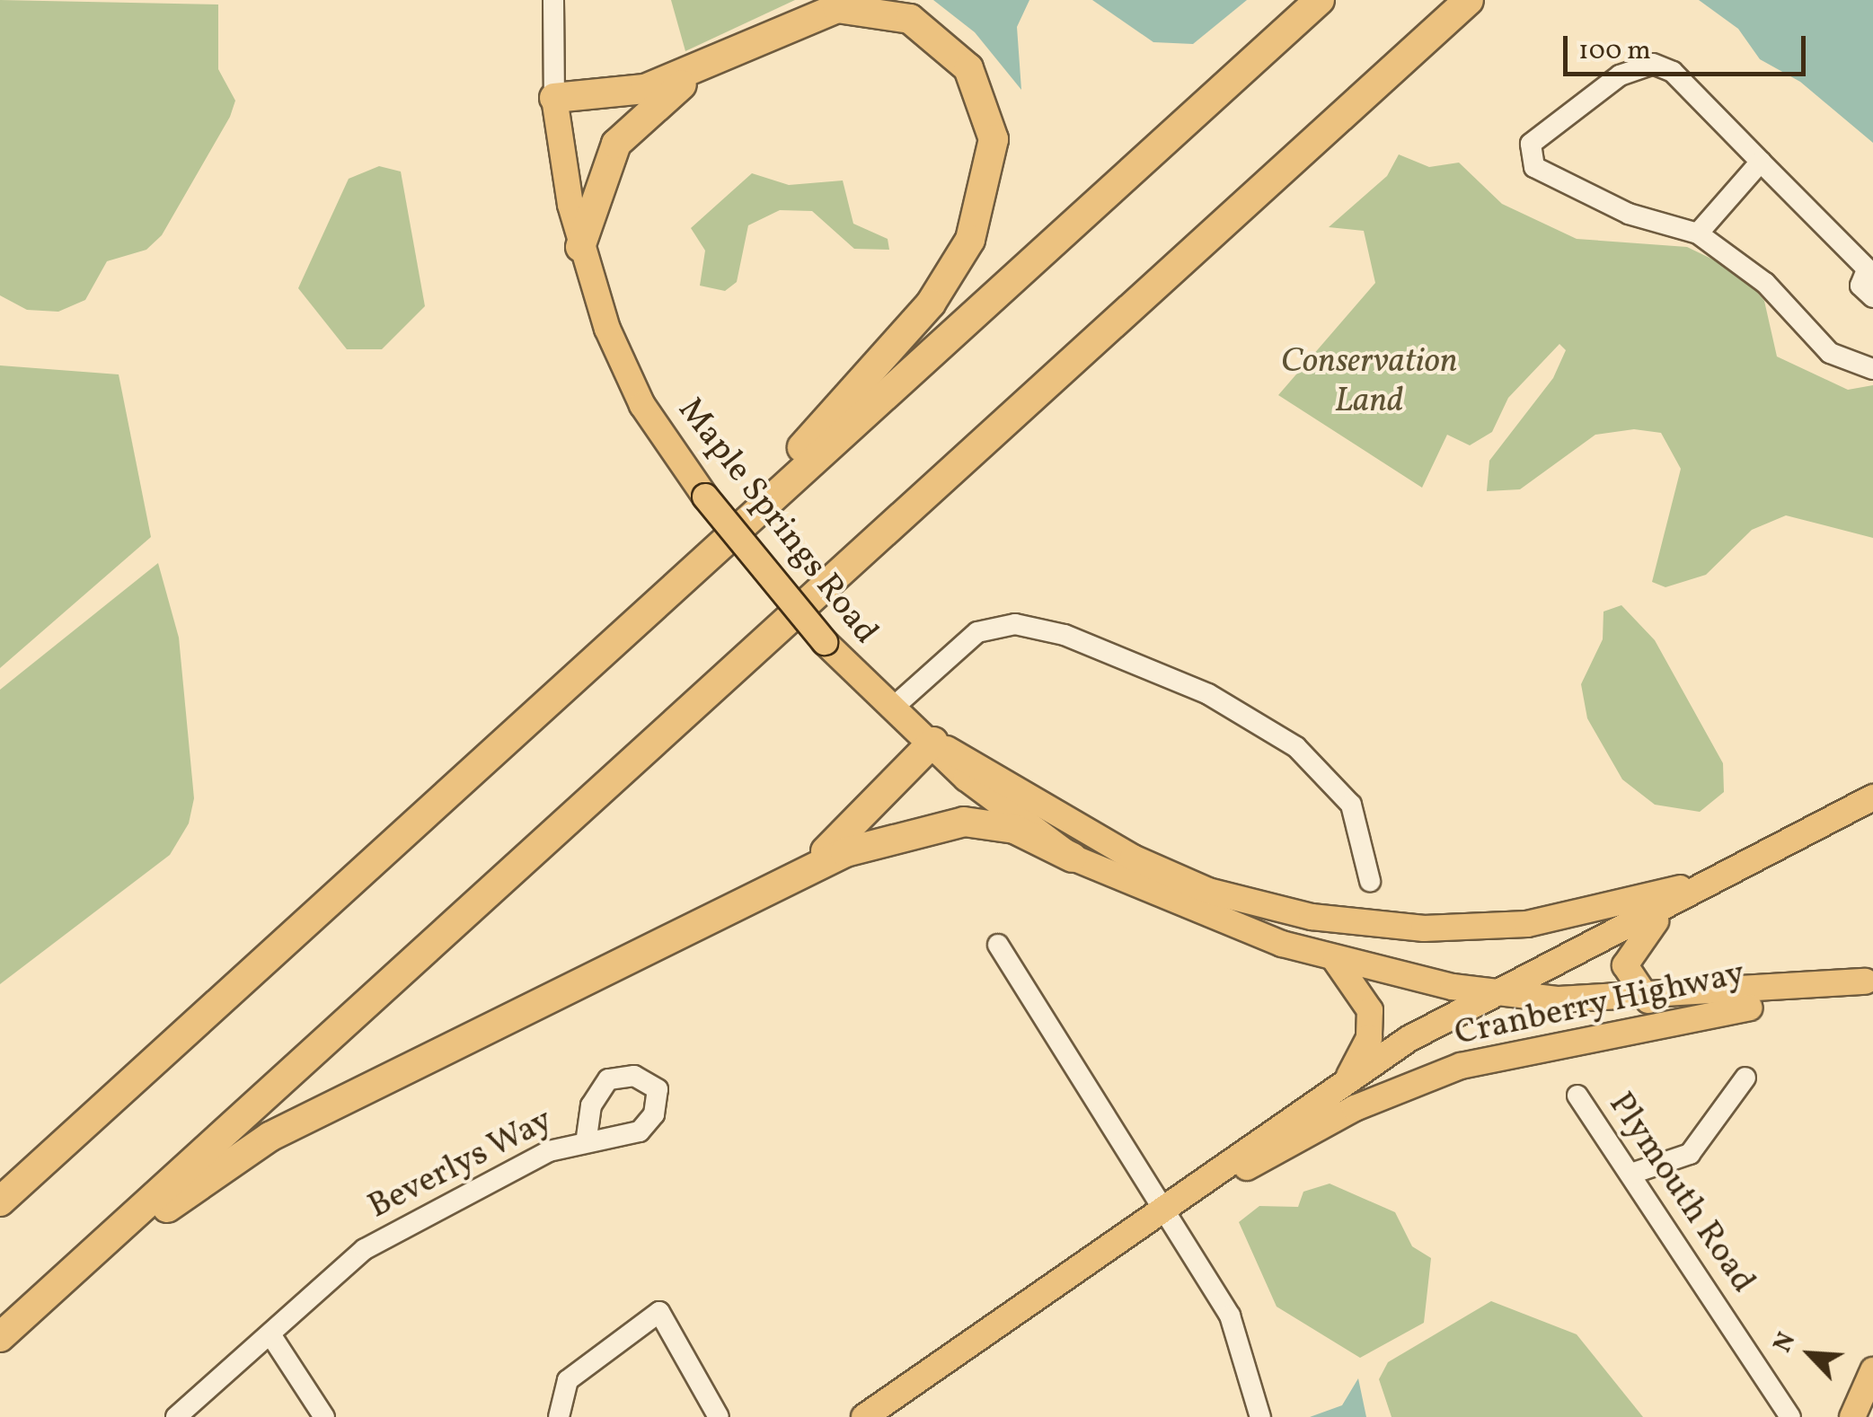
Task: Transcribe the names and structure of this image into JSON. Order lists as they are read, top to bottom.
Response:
{
  "streets": {
    "main road": ["Maple Springs Road", "Cranberry Highway"],
    "street": ["Beverlys Way", "Plymouth Road"]
  },
  "crossings": [
    ["Maple Springs Road", "Cranberry Highway"]
  ],
  "parks": ["Conservation Land"],
  "scale_bar": "100 m",
  "north": "top left"
}
